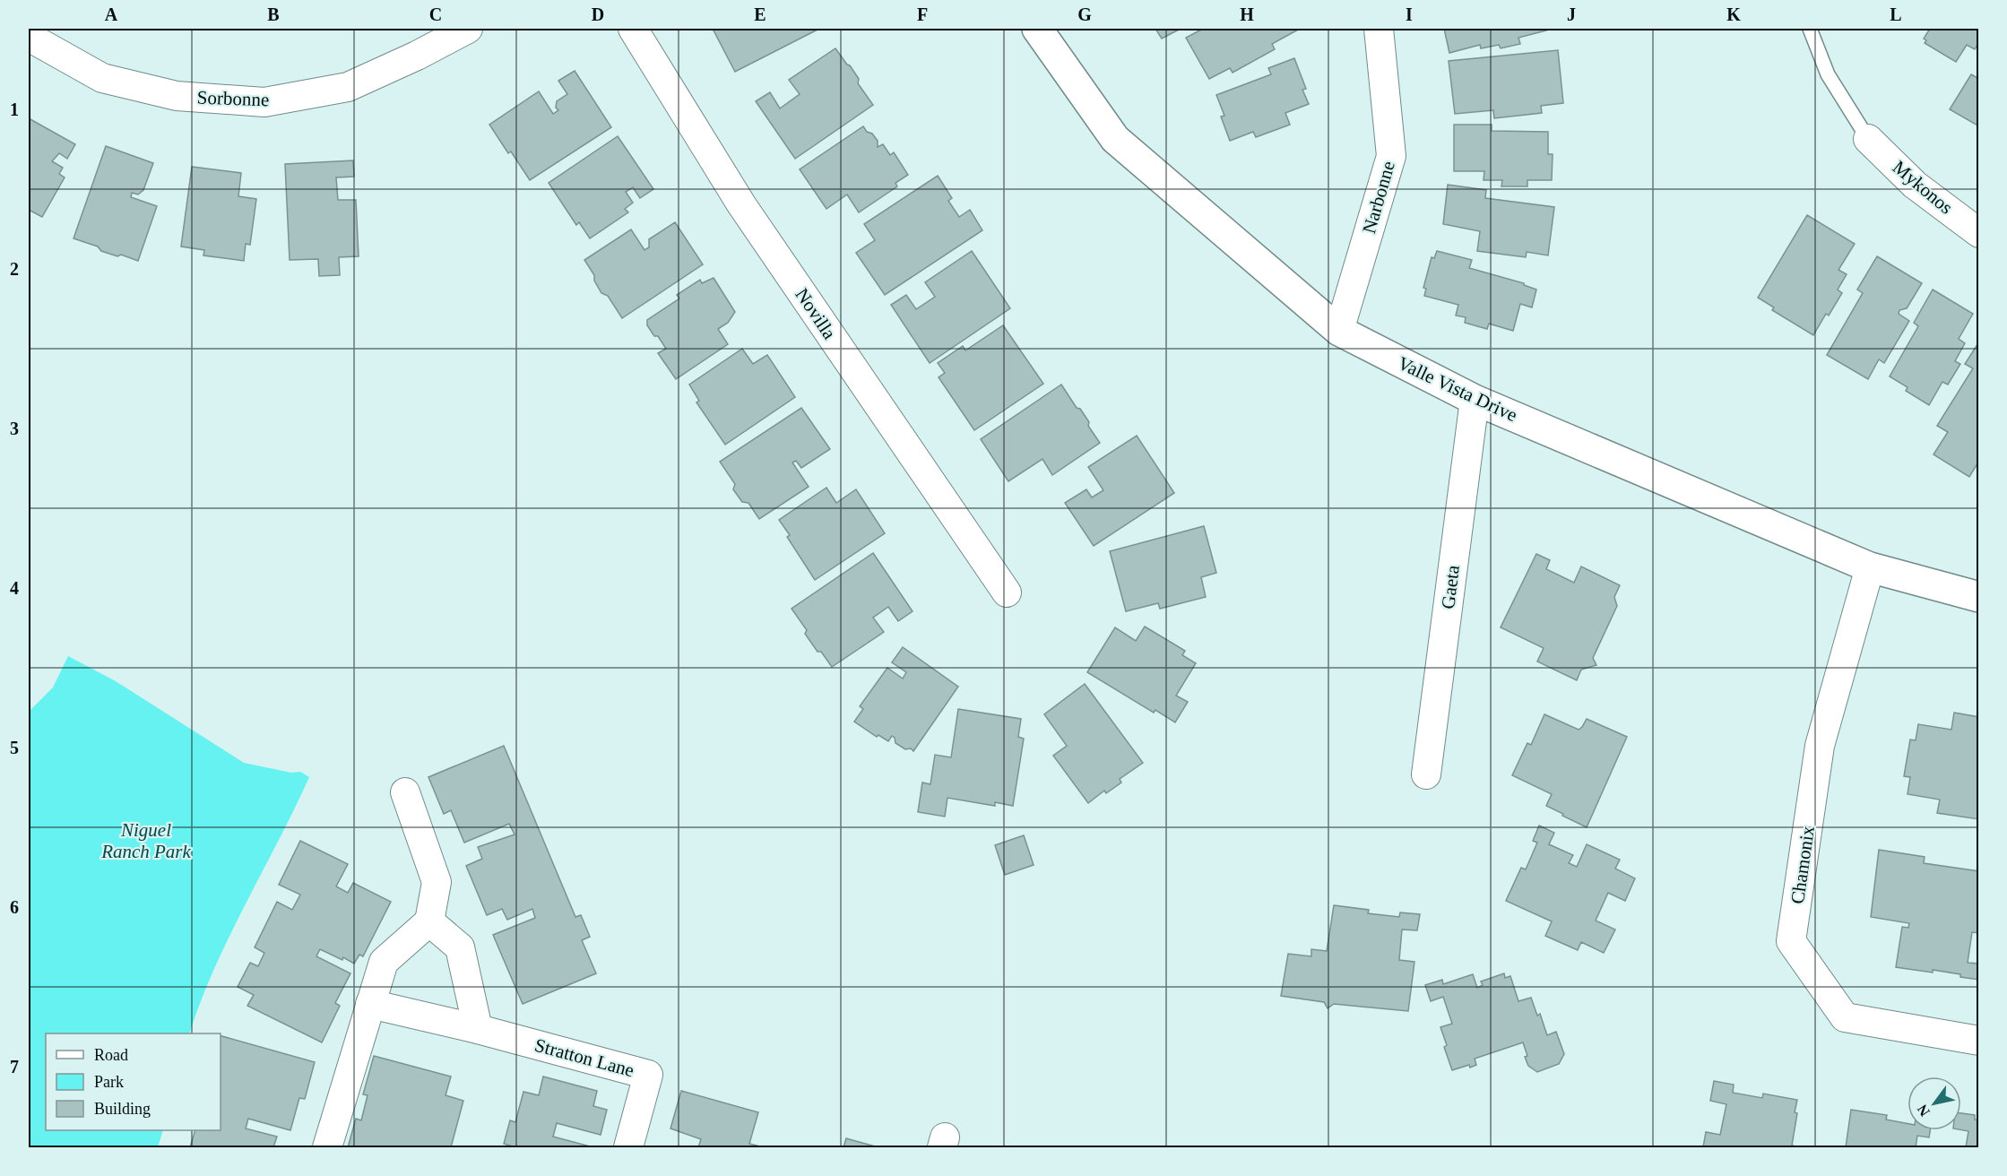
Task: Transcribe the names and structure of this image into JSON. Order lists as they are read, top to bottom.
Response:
{
  "streets": {
    "street": [
      "Sorbonne",
      "Mykonos",
      "Narbonne",
      "Novilla",
      "Valle Vista Drive",
      "Gaeta",
      "Chamonix",
      "Stratton Lane"
    ]
  },
  "crossings": [
    ["Narbonne", "Valle Vista Drive"],
    ["Valle Vista Drive", "Gaeta"],
    ["Valle Vista Drive", "Chamonix"]
  ],
  "parks": ["Niguel Ranch Park"],
  "legend": ["Road", "Park", "Building"],
  "north": "bottom left",
  "grid": {
    "columns": [
      "A",
      "B",
      "C",
      "D",
      "E",
      "F",
      "G",
      "H",
      "I",
      "J",
      "K",
      "L"
    ],
    "rows": [
      "1",
      "2",
      "3",
      "4",
      "5",
      "6",
      "7"
    ]
  }
}
